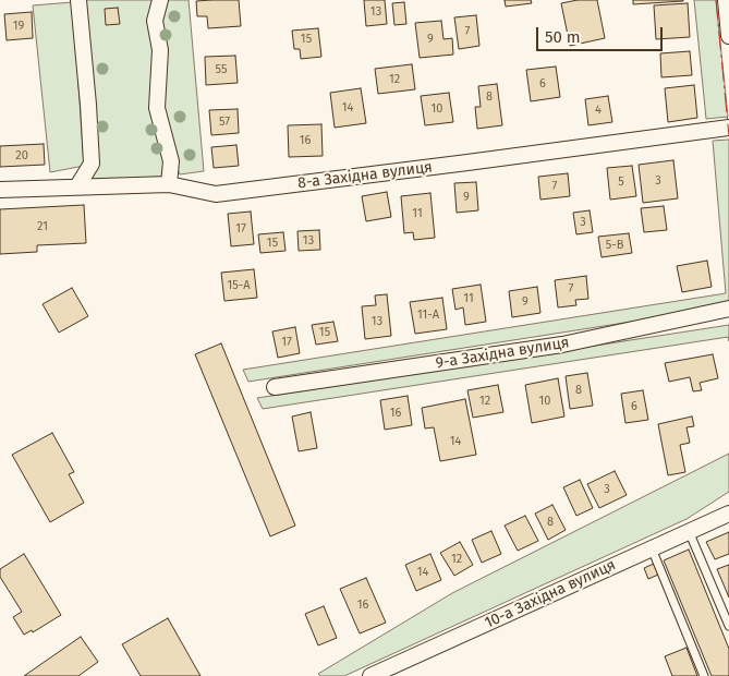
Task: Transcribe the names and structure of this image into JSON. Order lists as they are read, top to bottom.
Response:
{
  "streets": {
    "street": ["8-а Західна вулиця", "9-а Західна вулиця", "10-а Західна вулиця"]
  },
  "house_numbers": [
    "13",
    "19",
    "7",
    "15",
    "9",
    "55",
    "12",
    "6",
    "8",
    "14",
    "10",
    "4",
    "57",
    "16",
    "20",
    "3",
    "5",
    "7",
    "9",
    "11",
    "3",
    "21",
    "17",
    "13",
    "15",
    "5-В",
    "15-А",
    "7",
    "11",
    "9",
    "11-А",
    "13",
    "15",
    "17",
    "8",
    "12",
    "10",
    "6",
    "16",
    "14",
    "3",
    "8",
    "12",
    "14",
    "16"
  ],
  "scale_bar": "50 m"
}
